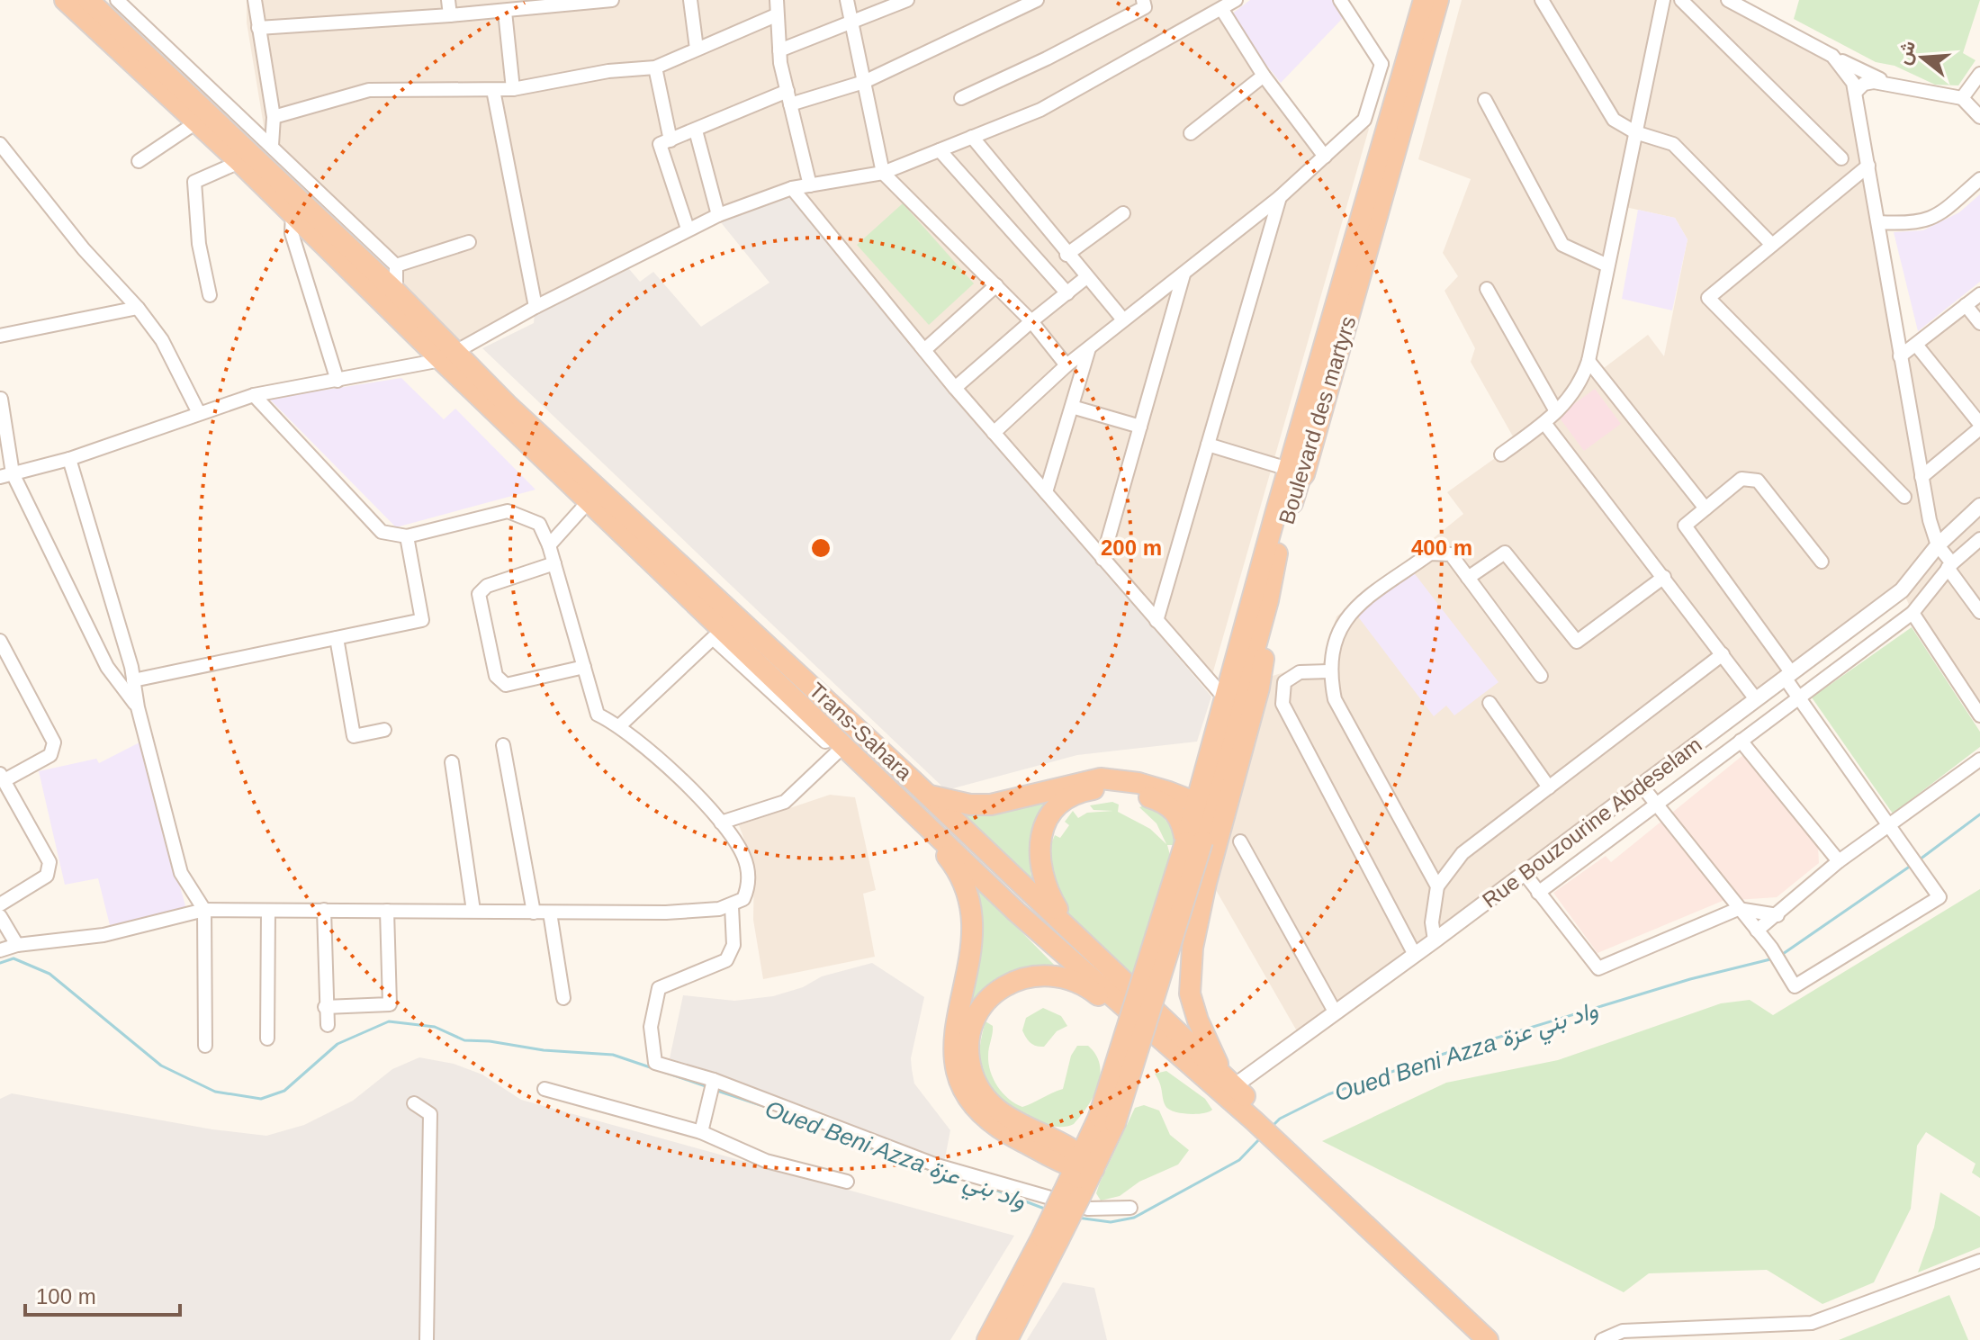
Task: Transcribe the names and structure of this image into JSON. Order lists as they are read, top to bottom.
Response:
{
  "streets": {
    "highway": ["Boulevard des martyrs", "Trans-Sahara"],
    "street": ["Rue Bouzourine Abdeselam"]
  },
  "crossings": [
    ["Trans-Sahara", "Rue Bouzourine Abdeselam"]
  ],
  "water": ["Oued Beni Azza واد بني عزة"],
  "scale_bar": "100 m",
  "north": "left",
  "rings": ["200 m", "400 m"]
}
